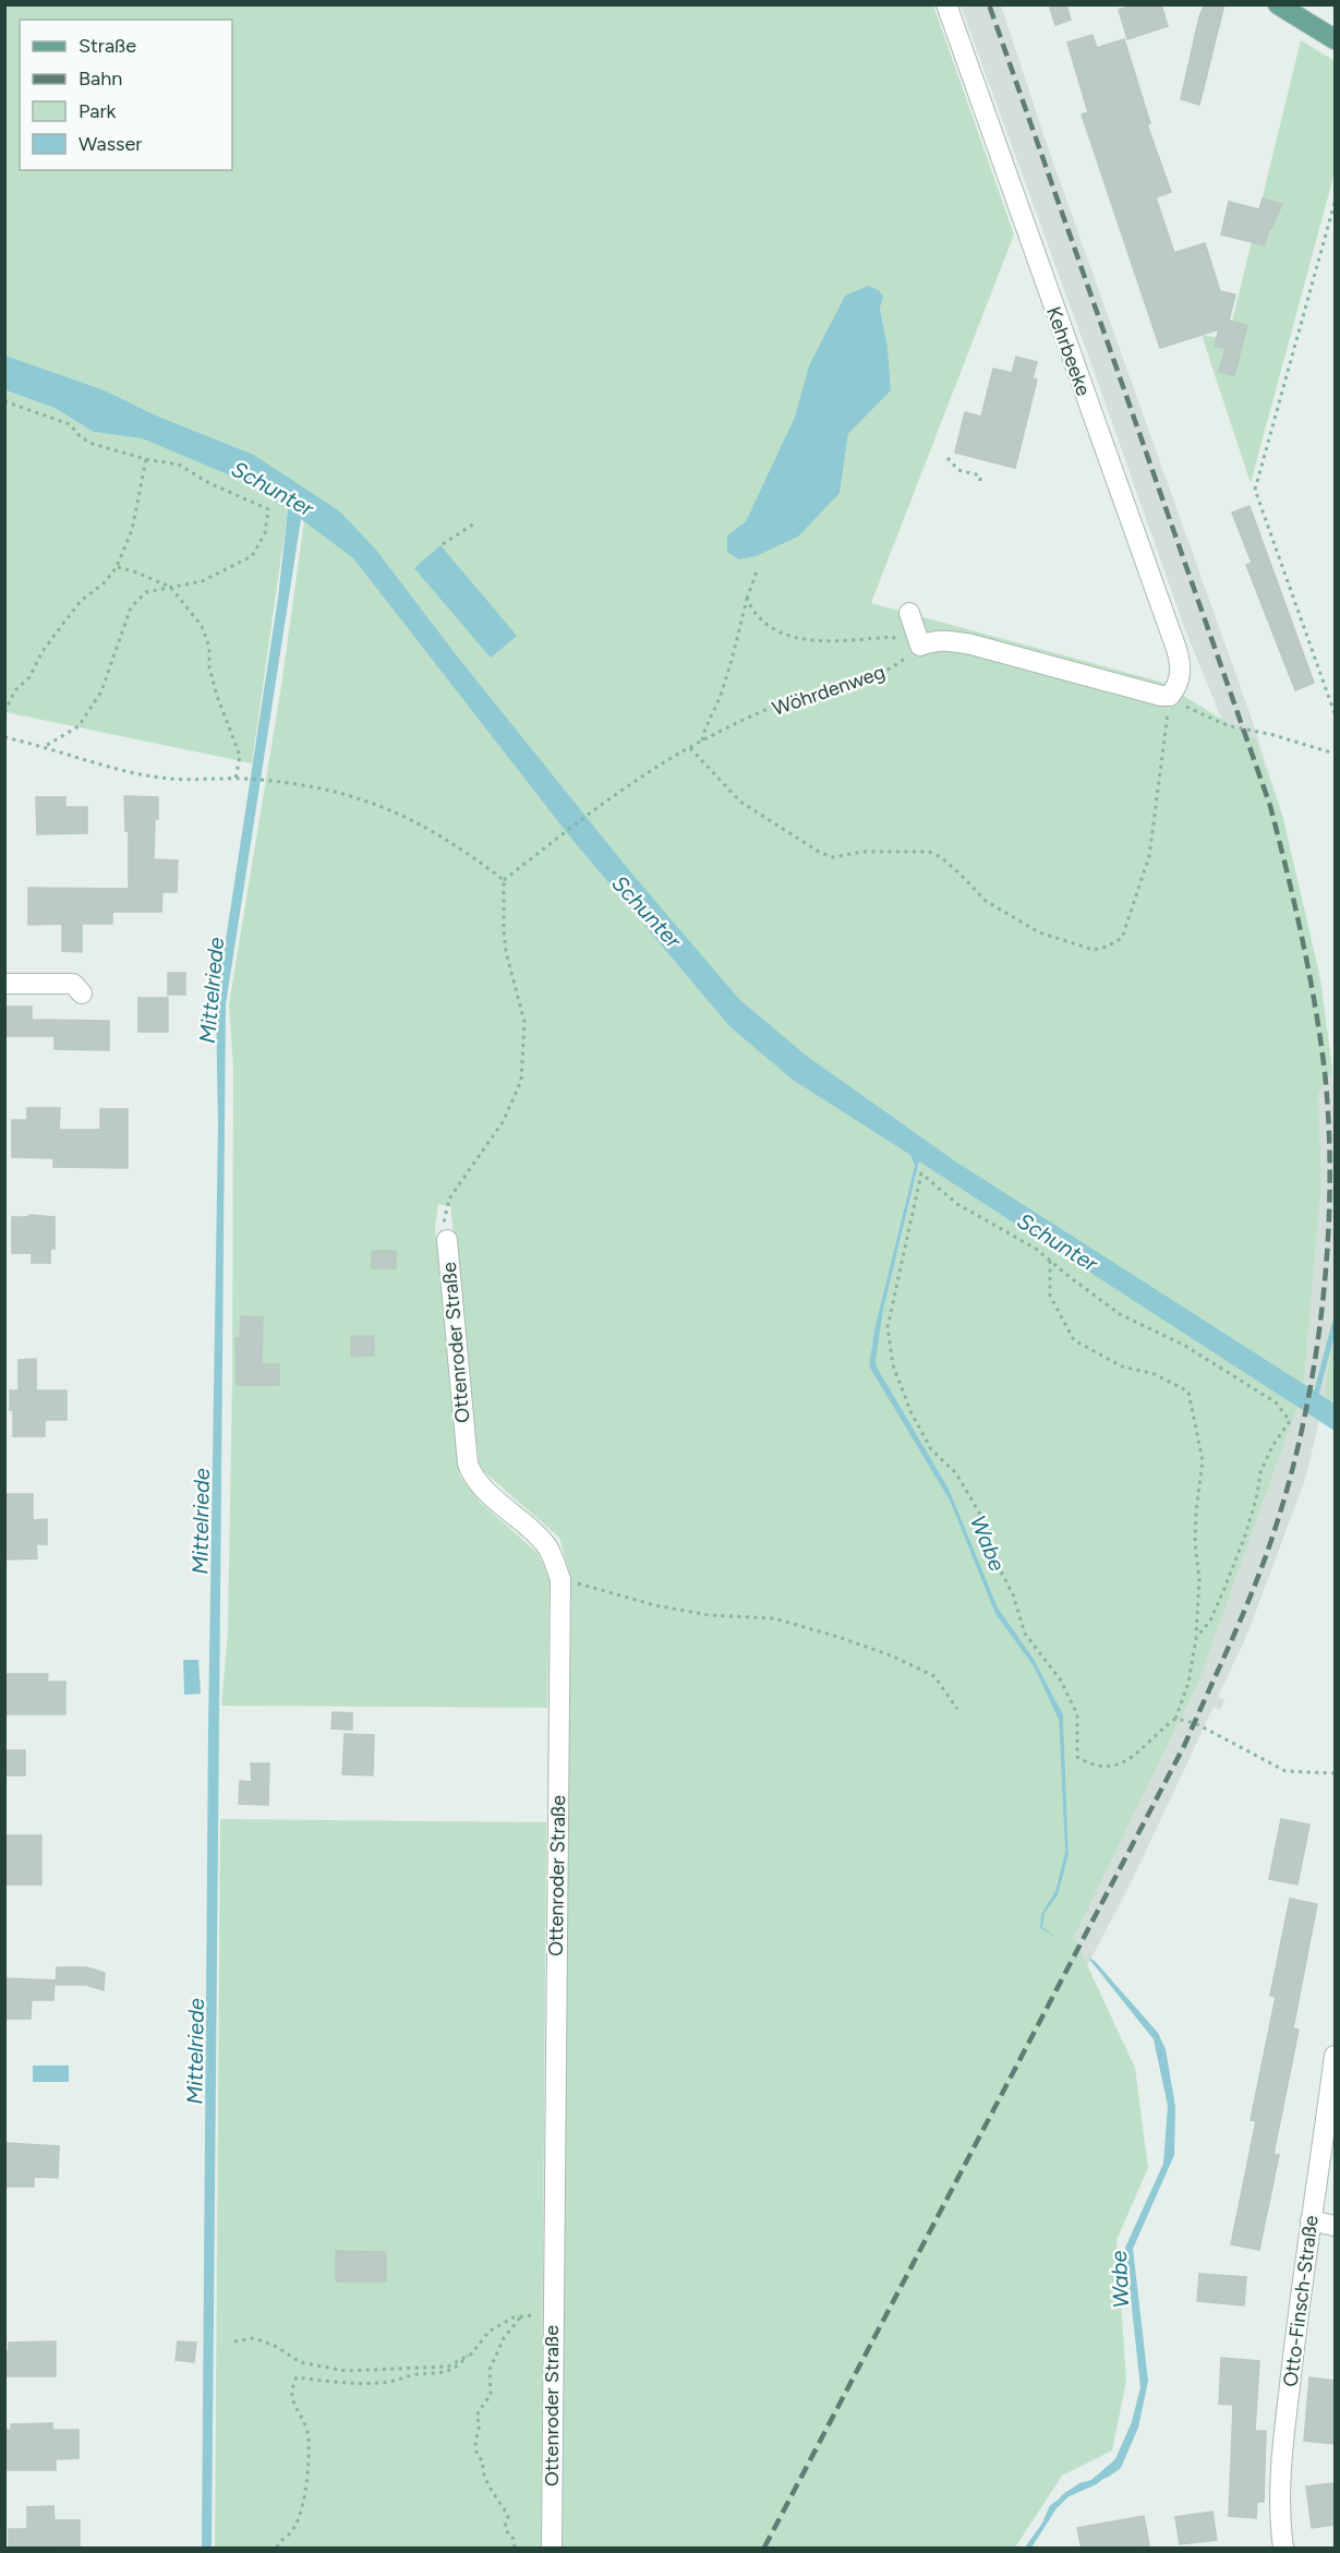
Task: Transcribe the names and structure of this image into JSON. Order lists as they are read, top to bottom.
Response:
{
  "streets": {
    "street": ["Kehrbeeke", "Ottenroder Straße", "Otto-Finsch-Straße"],
    "path": ["Wöhrdenweg"]
  },
  "water": ["Schunter", "Mittelriede", "Wabe"],
  "legend": [
    "Straße",
    "Bahn",
    "Park",
    "Wasser"
  ]
}
